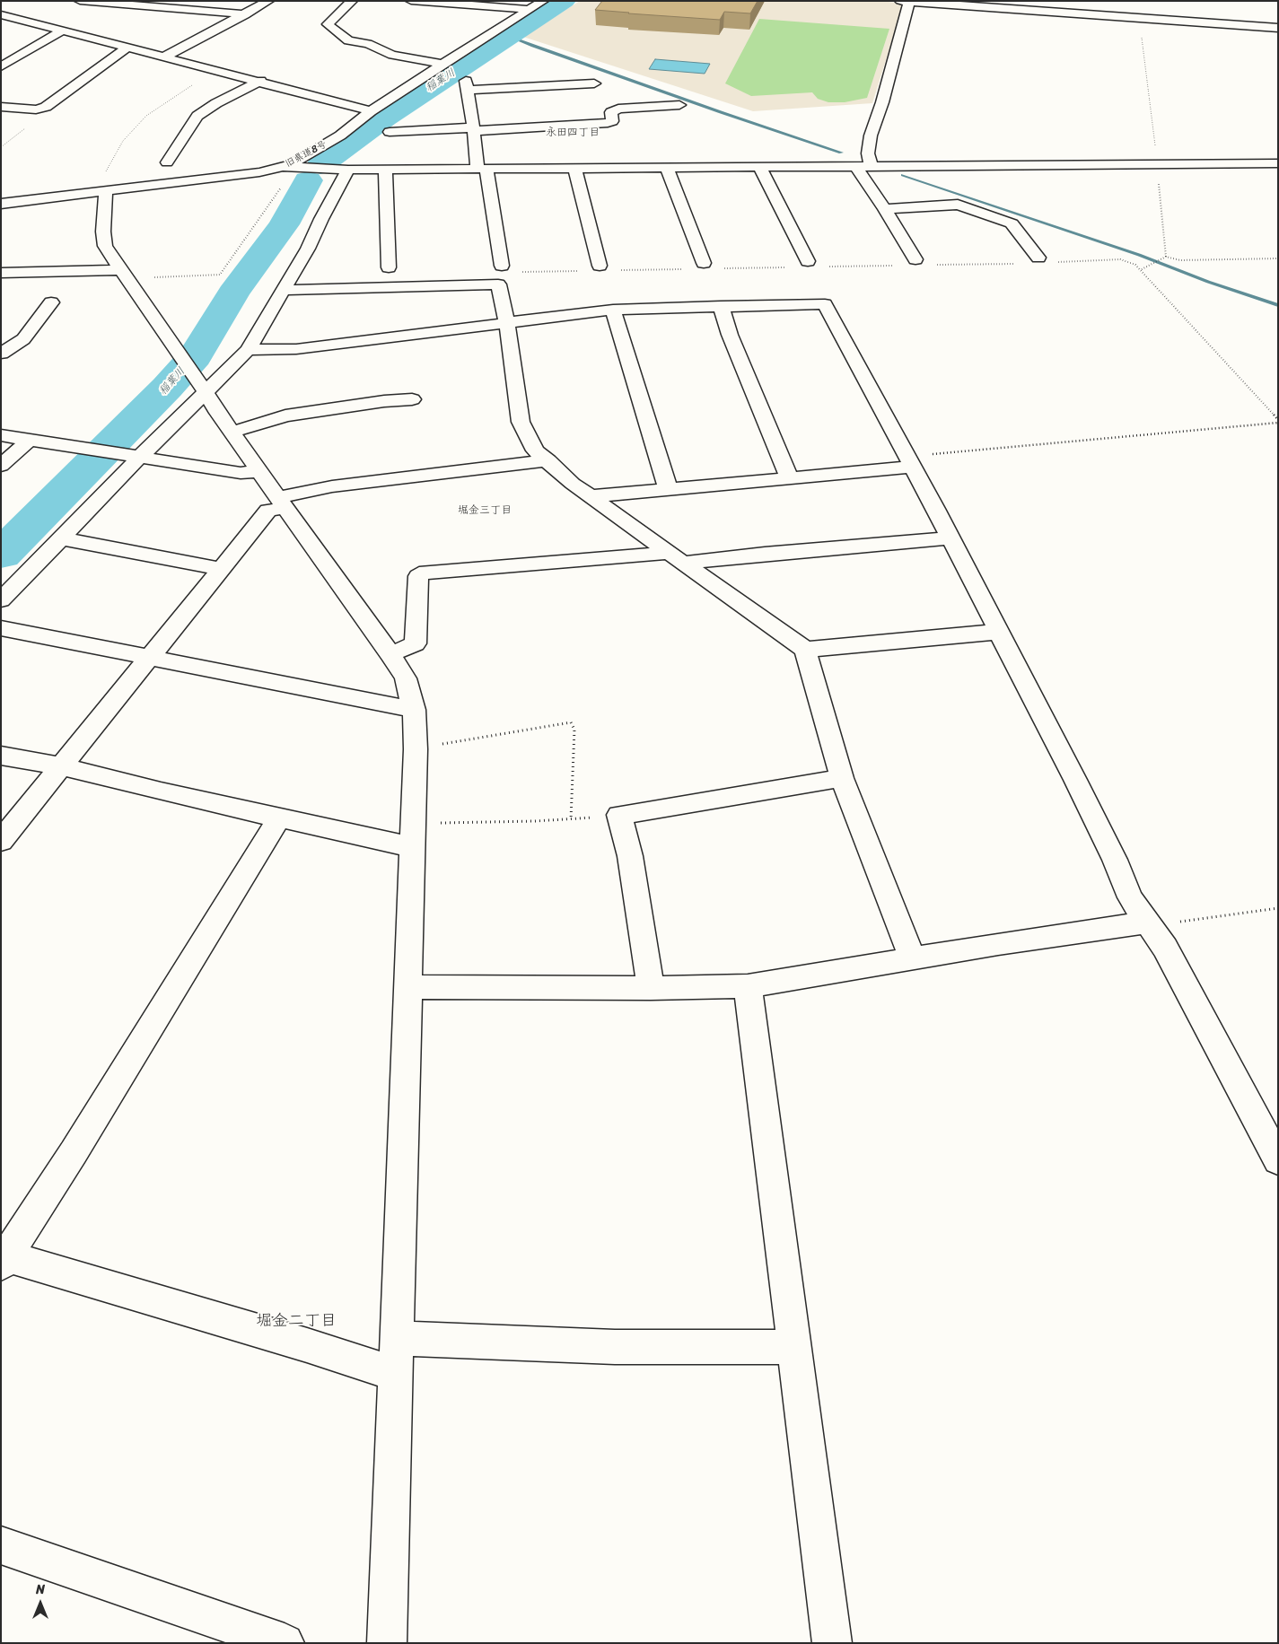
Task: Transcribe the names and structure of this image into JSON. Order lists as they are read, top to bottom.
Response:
{
  "streets": {
    "street": ["旧県道8号"]
  },
  "districts": ["永田四丁目", "堀金三丁目", "堀金二丁目"],
  "water": ["稲葉川"],
  "north": "top"
}
